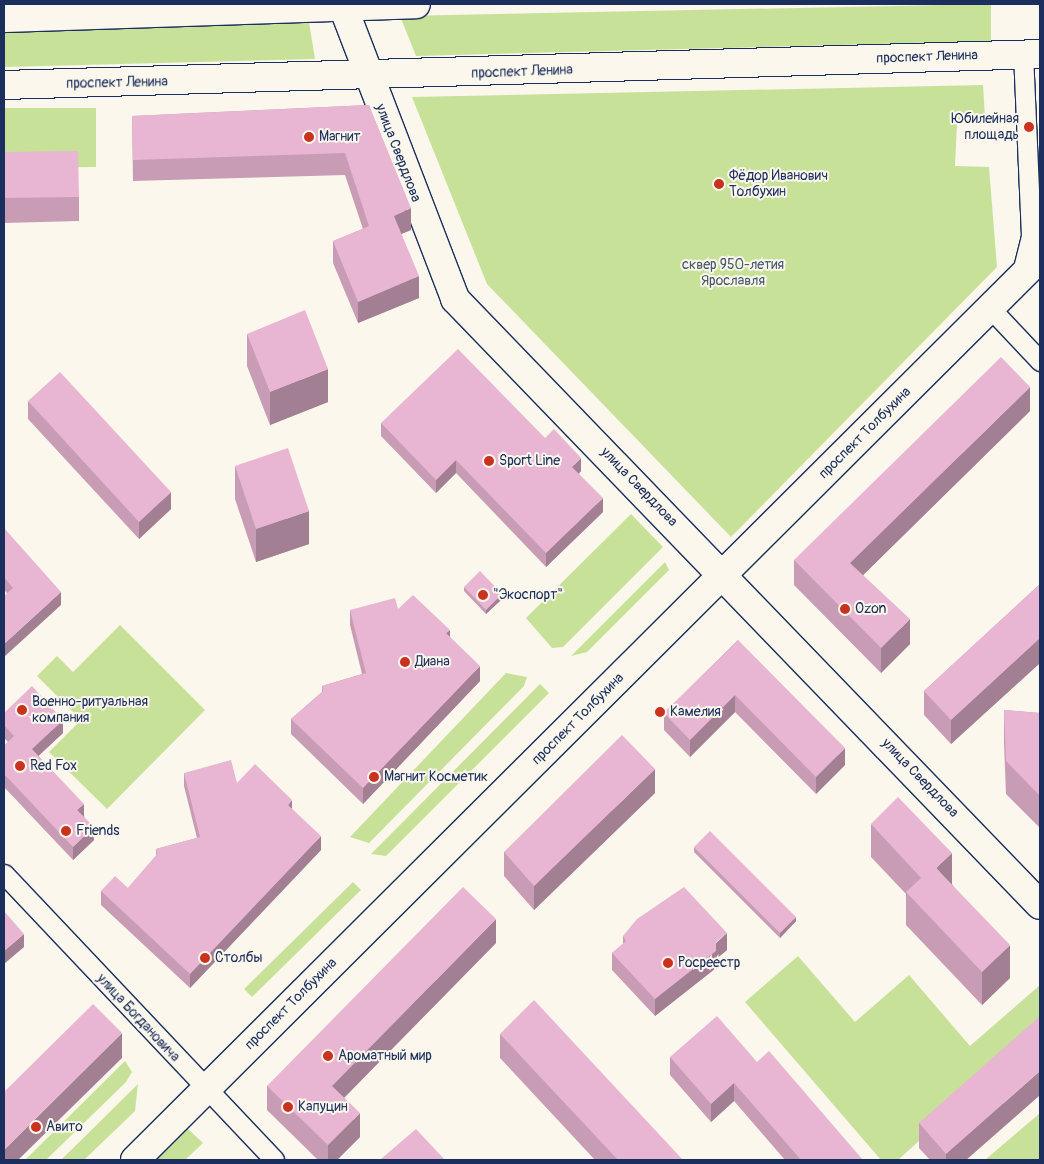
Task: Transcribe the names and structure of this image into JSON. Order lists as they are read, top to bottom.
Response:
{
  "streets": {
    "main road": ["проспект Ленина", "улица Свердлова", "проспект Толбухина"],
    "street": ["улица Богдановича"]
  },
  "crossings": [
    ["проспект Ленина", "улица Свердлова"],
    ["улица Свердлова", "проспект Толбухина"],
    ["проспект Толбухина", "улица Богдановича"]
  ],
  "parks": ["сквер 950-летия Ярославля"],
  "places": [
    "Юбилейная площадь",
    "Магнит",
    "Фёдор Иванович Толбухин",
    "Sport Line",
    "\"Экоспорт\"",
    "Ozon",
    "Диана",
    "Военно-ритуальная компания",
    "Камелия",
    "Red Fox",
    "Магнит Косметик",
    "Friends",
    "Столбы",
    "Росреестр",
    "Ароматный мир",
    "Капуцин",
    "Авито"
  ]
}
